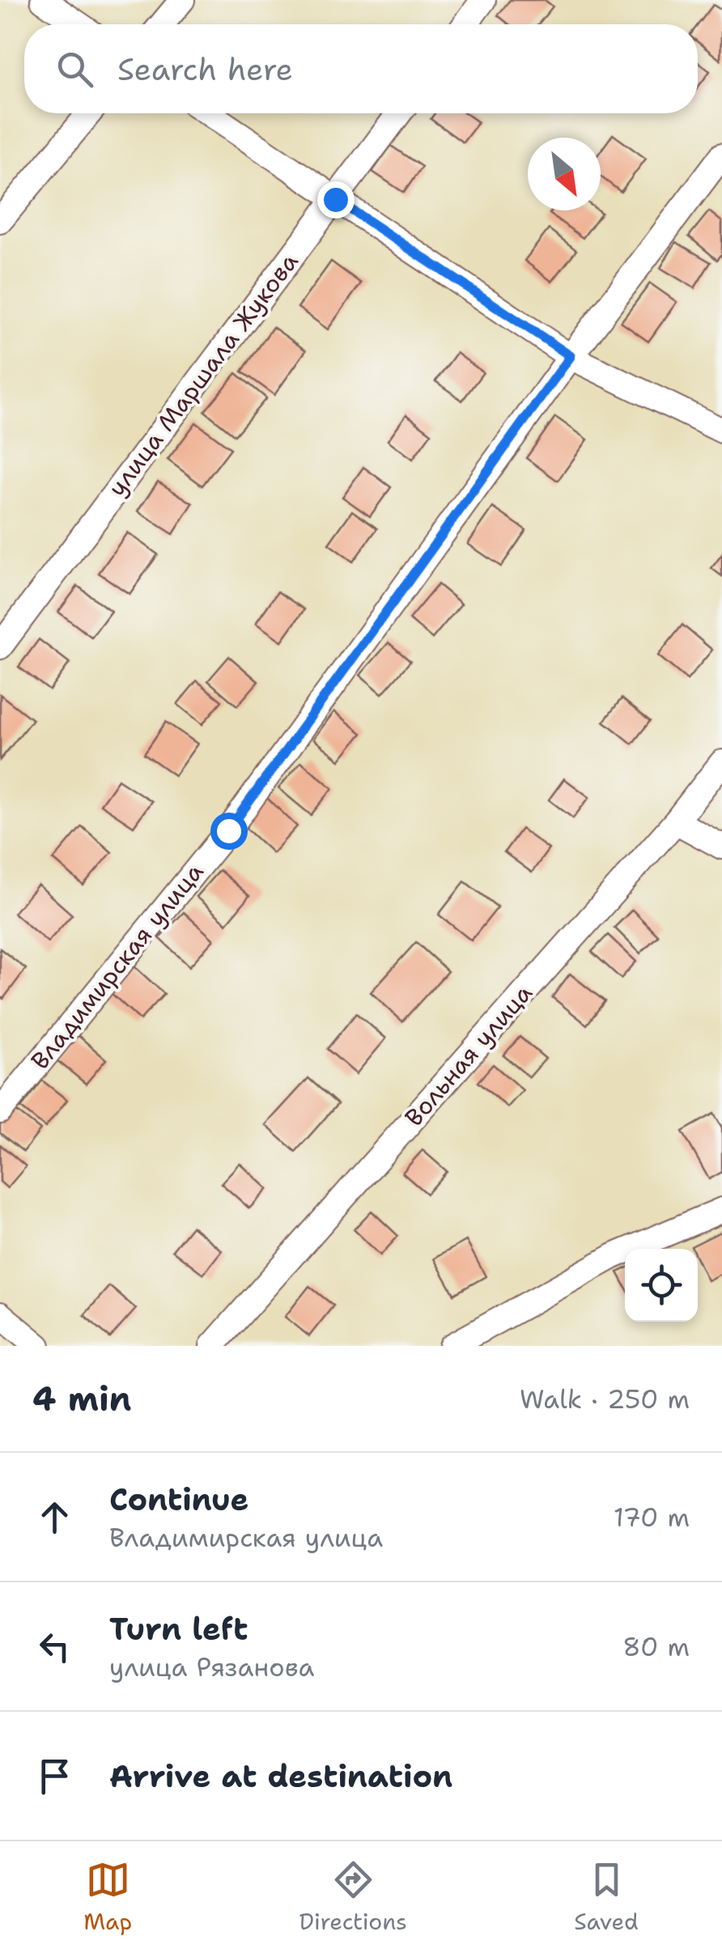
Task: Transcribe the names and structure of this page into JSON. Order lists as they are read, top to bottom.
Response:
{
  "streets": {
    "street": ["улица Маршала Жукова", "Владимирская улица", "Вольная улица"]
  },
  "north": "bottom right",
  "page": {
    "search": "Search here",
    "heading": ["4 min", "Walk · 250 m"],
    "list": [
      ["Continue", "Владимирская улица", "170 m"],
      ["Turn left", "улица Рязанова", "80 m"],
      "Arrive at destination"
    ],
    "nav": ["Map", "Directions", "Saved"]
  }
}
